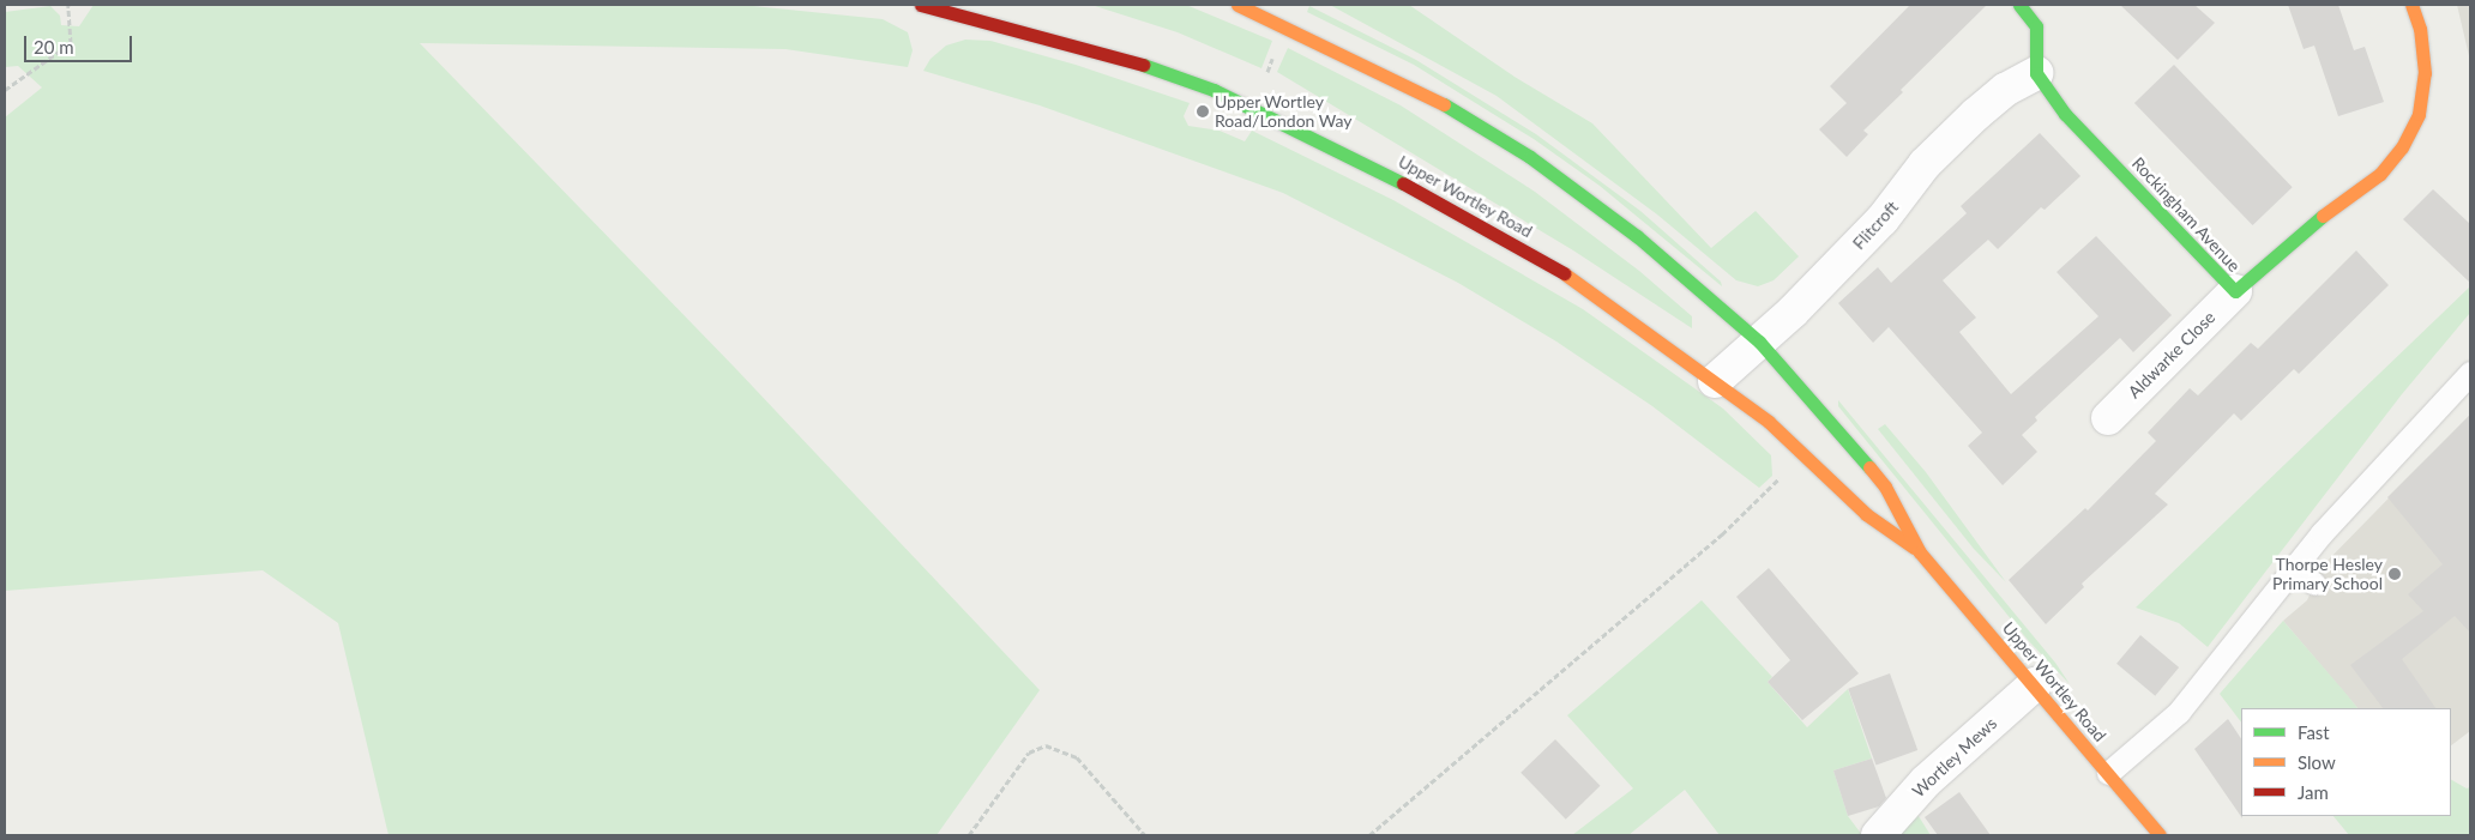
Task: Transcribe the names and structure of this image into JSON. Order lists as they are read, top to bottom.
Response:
{
  "streets": {
    "main road": ["Upper Wortley Road", "Rockingham Avenue"],
    "street": ["Flitcroft", "Aldwarke Close", "Wortley Mews"]
  },
  "crossings": [
    ["Upper Wortley Road", "Flitcroft"],
    ["Upper Wortley Road", "Wortley Mews"],
    ["Rockingham Avenue", "Flitcroft"],
    ["Rockingham Avenue", "Aldwarke Close"]
  ],
  "places": ["Upper Wortley Road/London Way", "Thorpe Hesley Primary School"],
  "legend": ["Fast", "Slow", "Jam"],
  "scale_bar": "20 m"
}
